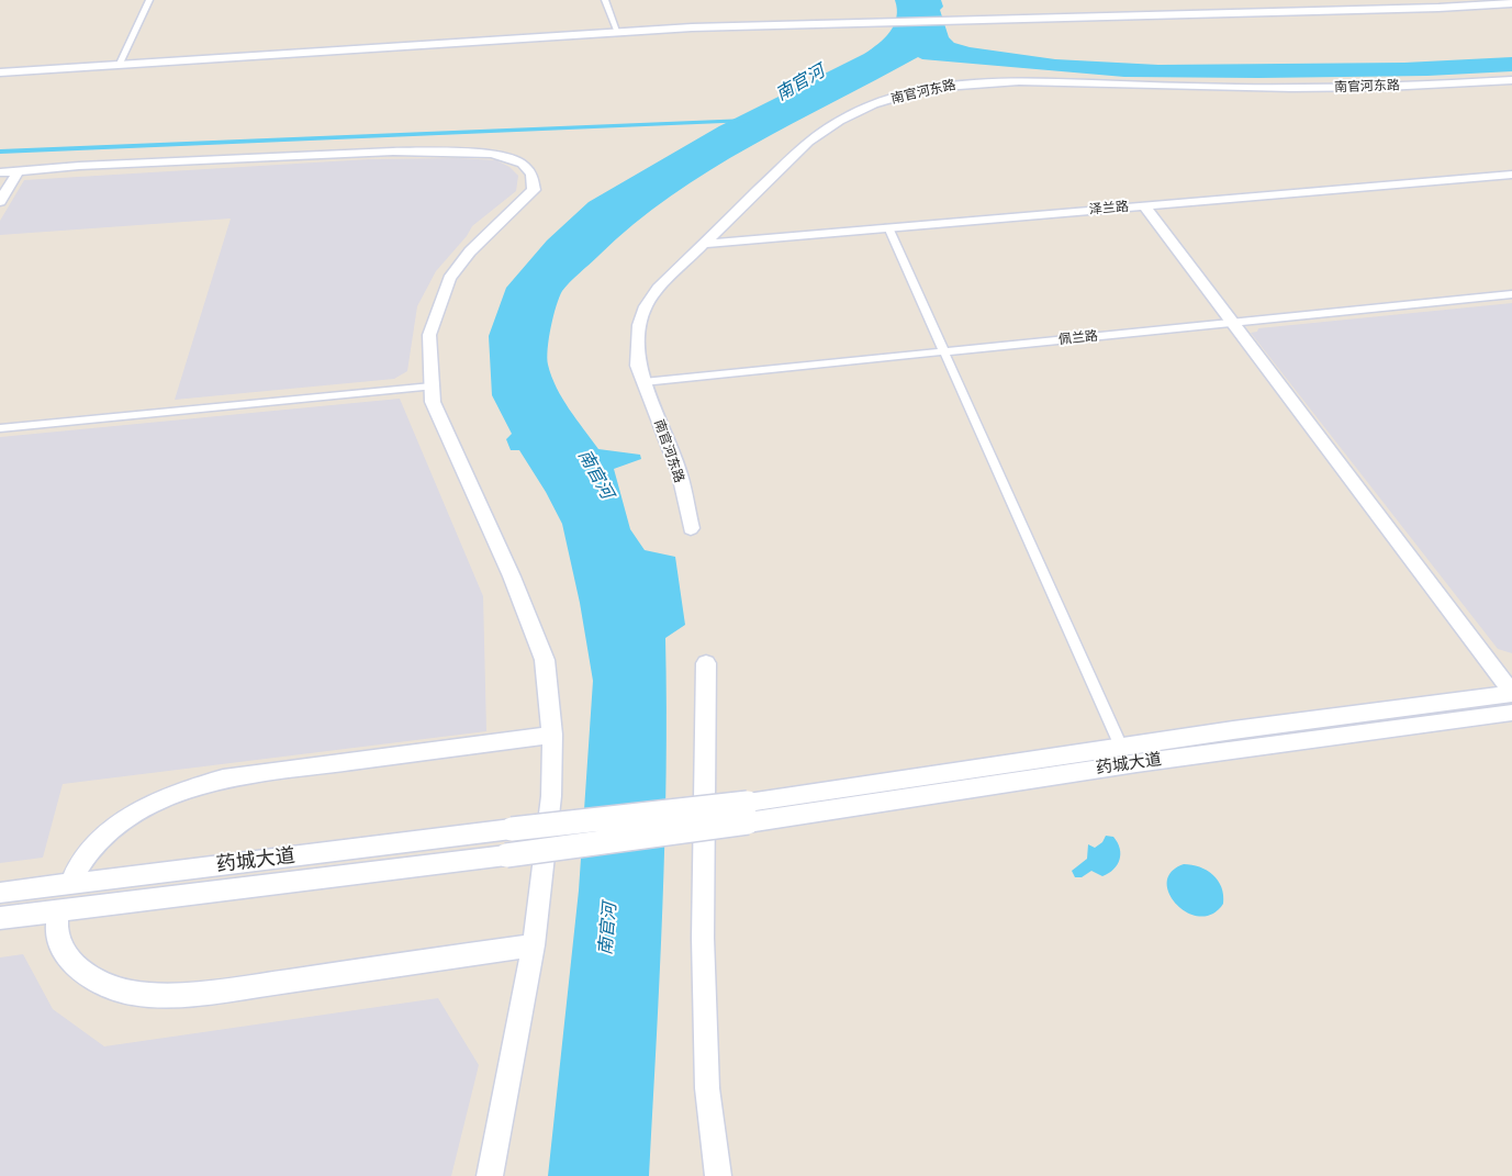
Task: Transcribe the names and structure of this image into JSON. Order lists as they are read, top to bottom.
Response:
{
  "streets": {
    "street": [
      "南官河东路",
      "泽兰路",
      "佩兰路",
      "药城大道"
    ]
  },
  "crossings": [
    ["南官河东路", "泽兰路"],
    ["南官河东路", "佩兰路"]
  ],
  "water": ["南官河"]
}
